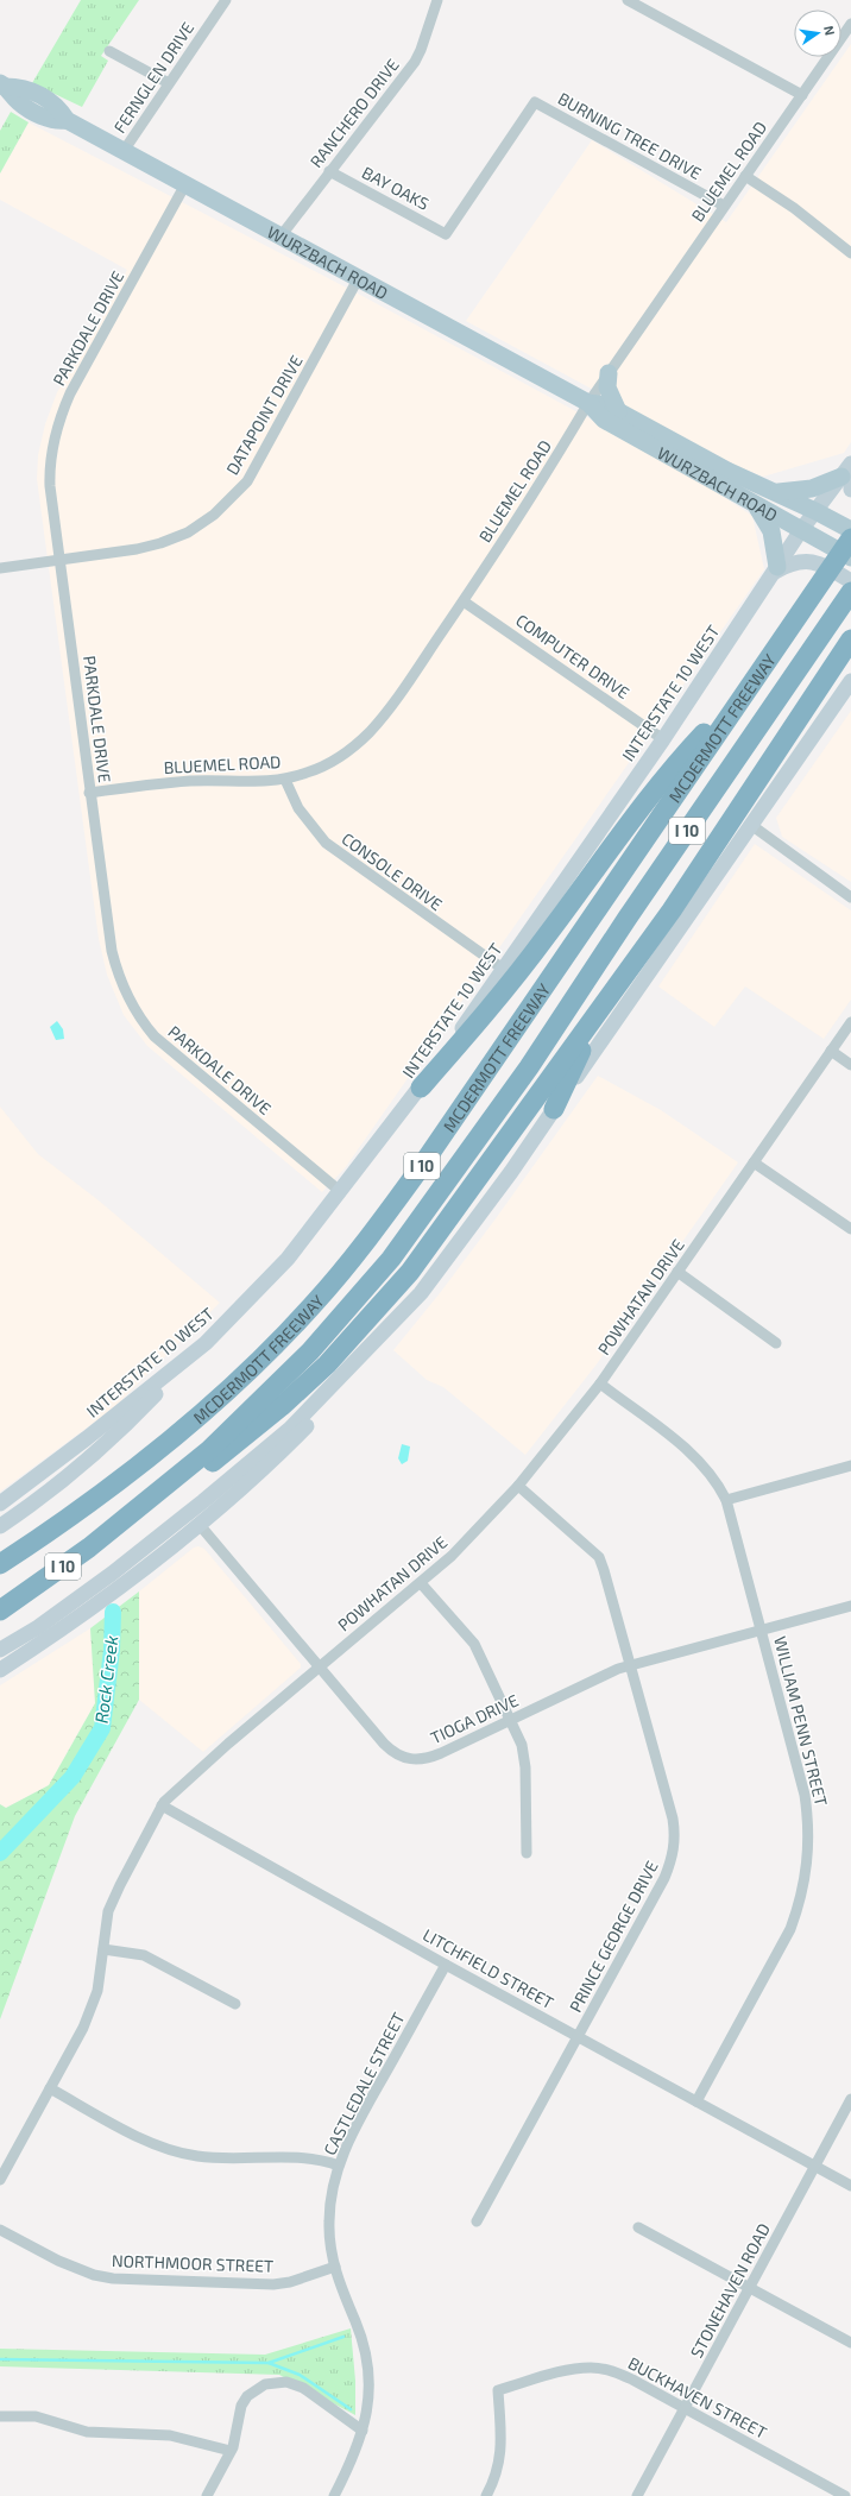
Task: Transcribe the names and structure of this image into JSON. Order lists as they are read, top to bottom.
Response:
{
  "streets": {
    "highway": ["MCDERMOTT FREEWAY", "I 10"],
    "main road": ["WURZBACH ROAD", "INTERSTATE 10 WEST"],
    "street": [
      "FERNGLEN DRIVE",
      "RANCHERO DRIVE",
      "BURNING TREE DRIVE",
      "BLUEMEL ROAD",
      "BAY OAKS",
      "PARKDALE DRIVE",
      "DATAPOINT DRIVE",
      "COMPUTER DRIVE",
      "CONSOLE DRIVE",
      "POWHATAN DRIVE",
      "TIOGA DRIVE",
      "WILLIAM PENN STREET",
      "PRINCE GEORGE DRIVE",
      "LITCHFIELD STREET",
      "CASTLEDALE STREET",
      "NORTHMOOR STREET",
      "STONEHAVEN ROAD",
      "BUCKHAVEN STREET"
    ]
  },
  "crossings": [
    ["FERNGLEN DRIVE", "WURZBACH ROAD"],
    ["RANCHERO DRIVE", "BAY OAKS"],
    ["RANCHERO DRIVE", "WURZBACH ROAD"],
    ["BURNING TREE DRIVE", "BLUEMEL ROAD"],
    ["BURNING TREE DRIVE", "BAY OAKS"],
    ["BLUEMEL ROAD", "WURZBACH ROAD"],
    ["BLUEMEL ROAD", "PARKDALE DRIVE"],
    ["BLUEMEL ROAD", "COMPUTER DRIVE"],
    ["BLUEMEL ROAD", "CONSOLE DRIVE"],
    ["WURZBACH ROAD", "PARKDALE DRIVE"],
    ["WURZBACH ROAD", "DATAPOINT DRIVE"],
    ["WURZBACH ROAD", "INTERSTATE 10 WEST"],
    ["PARKDALE DRIVE", "DATAPOINT DRIVE"],
    ["PARKDALE DRIVE", "INTERSTATE 10 WEST"],
    ["COMPUTER DRIVE", "INTERSTATE 10 WEST"],
    ["INTERSTATE 10 WEST", "CONSOLE DRIVE"],
    ["POWHATAN DRIVE", "TIOGA DRIVE"],
    ["POWHATAN DRIVE", "WILLIAM PENN STREET"],
    ["POWHATAN DRIVE", "PRINCE GEORGE DRIVE"],
    ["POWHATAN DRIVE", "LITCHFIELD STREET"],
    ["TIOGA DRIVE", "WILLIAM PENN STREET"],
    ["TIOGA DRIVE", "PRINCE GEORGE DRIVE"],
    ["WILLIAM PENN STREET", "LITCHFIELD STREET"],
    ["PRINCE GEORGE DRIVE", "LITCHFIELD STREET"],
    ["LITCHFIELD STREET", "CASTLEDALE STREET"],
    ["LITCHFIELD STREET", "STONEHAVEN ROAD"],
    ["CASTLEDALE STREET", "NORTHMOOR STREET"],
    ["STONEHAVEN ROAD", "BUCKHAVEN STREET"]
  ],
  "water": ["Rock Creek"],
  "north": "right"
}
